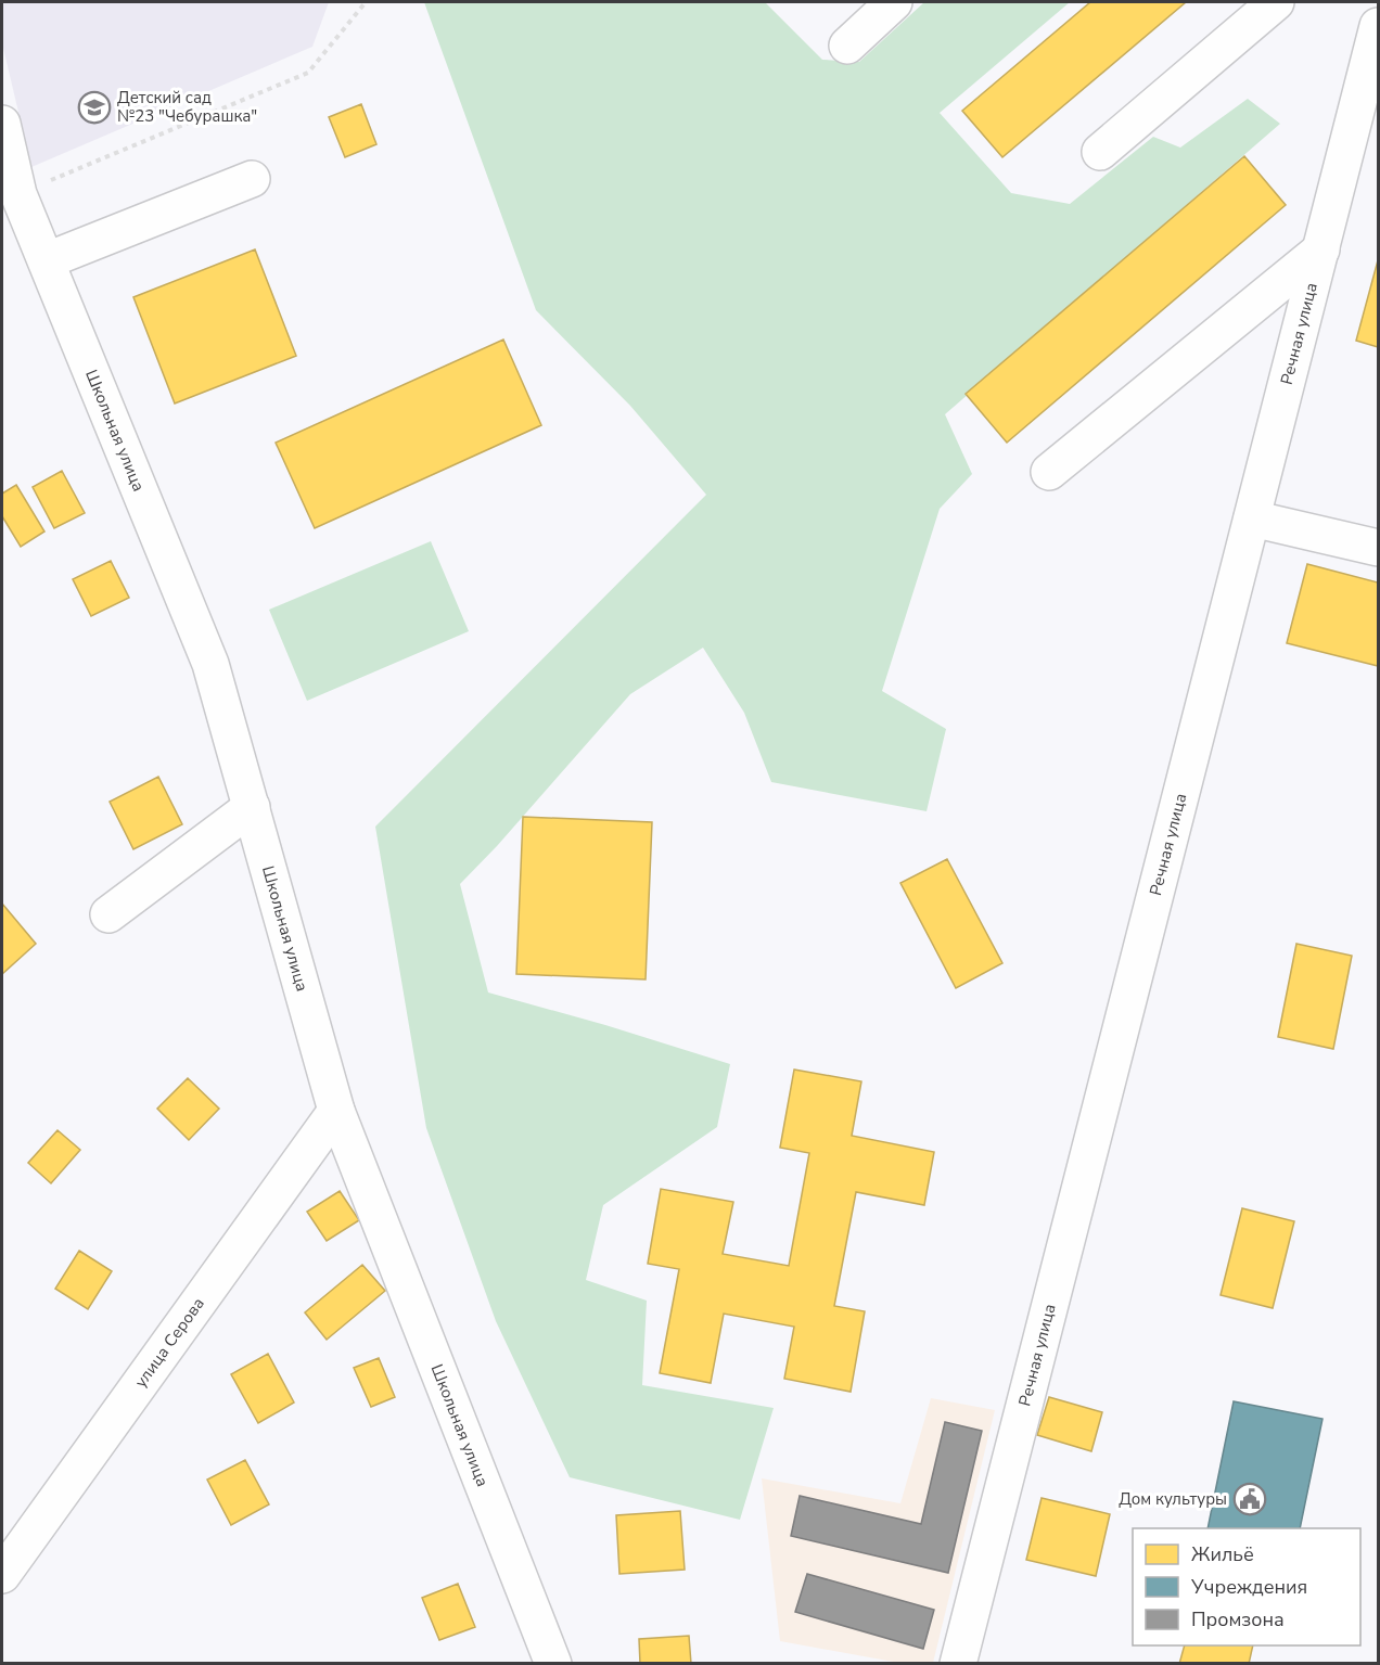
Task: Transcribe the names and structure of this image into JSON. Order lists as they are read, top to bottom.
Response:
{
  "streets": {
    "street": ["Речная улица", "Школьная улица", "улица Серова"]
  },
  "crossings": [
    ["Школьная улица", "улица Серова"]
  ],
  "places": {
    "school or university": ["Детский сад №23 \"Чебурашка\""],
    "public building": ["Дом культуры"]
  },
  "legend": ["Жильё", "Учреждения", "Промзона"]
}
